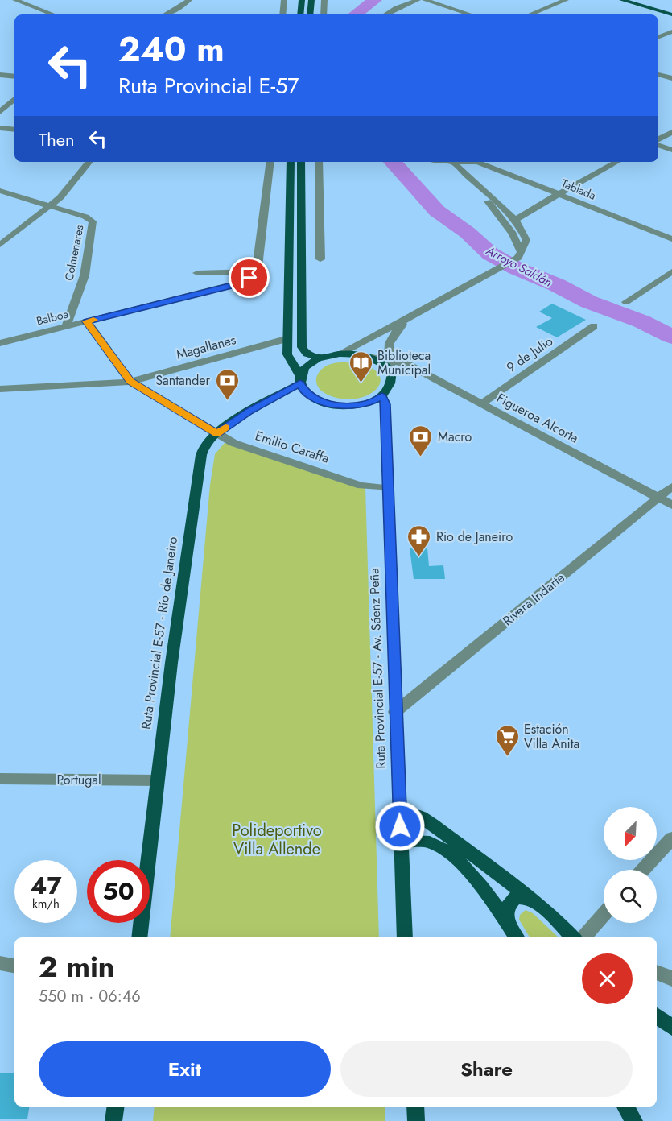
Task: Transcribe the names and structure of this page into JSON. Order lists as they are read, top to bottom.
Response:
{
  "streets": {
    "main road": ["Ruta Provincial E-57 - Río de Janeiro", "Ruta Provincial E-57 - Av. Sáenz Peña"],
    "street": [
      "Tablada",
      "Colmenares",
      "Balboa",
      "Magallanes",
      "9 de Julio",
      "Figueroa Alcorta",
      "Emilio Caraffa",
      "Rivera Indarte",
      "Portugal"
    ]
  },
  "crossings": [
    ["Colmenares", "Balboa"],
    ["Magallanes", "Emilio Caraffa"],
    ["9 de Julio", "Figueroa Alcorta"],
    ["Figueroa Alcorta", "Rivera Indarte"],
    ["Figueroa Alcorta", "Ruta Provincial E-57 - Río de Janeiro"],
    ["Figueroa Alcorta", "Ruta Provincial E-57 - Av. Sáenz Peña"],
    ["Emilio Caraffa", "Ruta Provincial E-57 - Río de Janeiro"],
    ["Emilio Caraffa", "Ruta Provincial E-57 - Av. Sáenz Peña"],
    ["Rivera Indarte", "Ruta Provincial E-57 - Av. Sáenz Peña"],
    ["Ruta Provincial E-57 - Río de Janeiro", "Ruta Provincial E-57 - Av. Sáenz Peña"],
    ["Ruta Provincial E-57 - Río de Janeiro", "Portugal"]
  ],
  "water": ["Arroyo Saldán"],
  "parks": ["Polideportivo Villa Allende"],
  "places": {
    "library": ["Biblioteca Municipal"],
    "bank": ["Santander", "Macro"],
    "pharmacy": ["Rio de Janeiro"],
    "supermarket": ["Estación Villa Anita"]
  },
  "north": "bottom left",
  "page": {
    "turn": ["240 m", "Ruta Provincial E-57"],
    "then": "Then",
    "speed": "47 km/h",
    "limit": "50",
    "heading": ["2 min", "550 m · 06:46"],
    "buttons": ["Exit", "Share"]
  }
}
